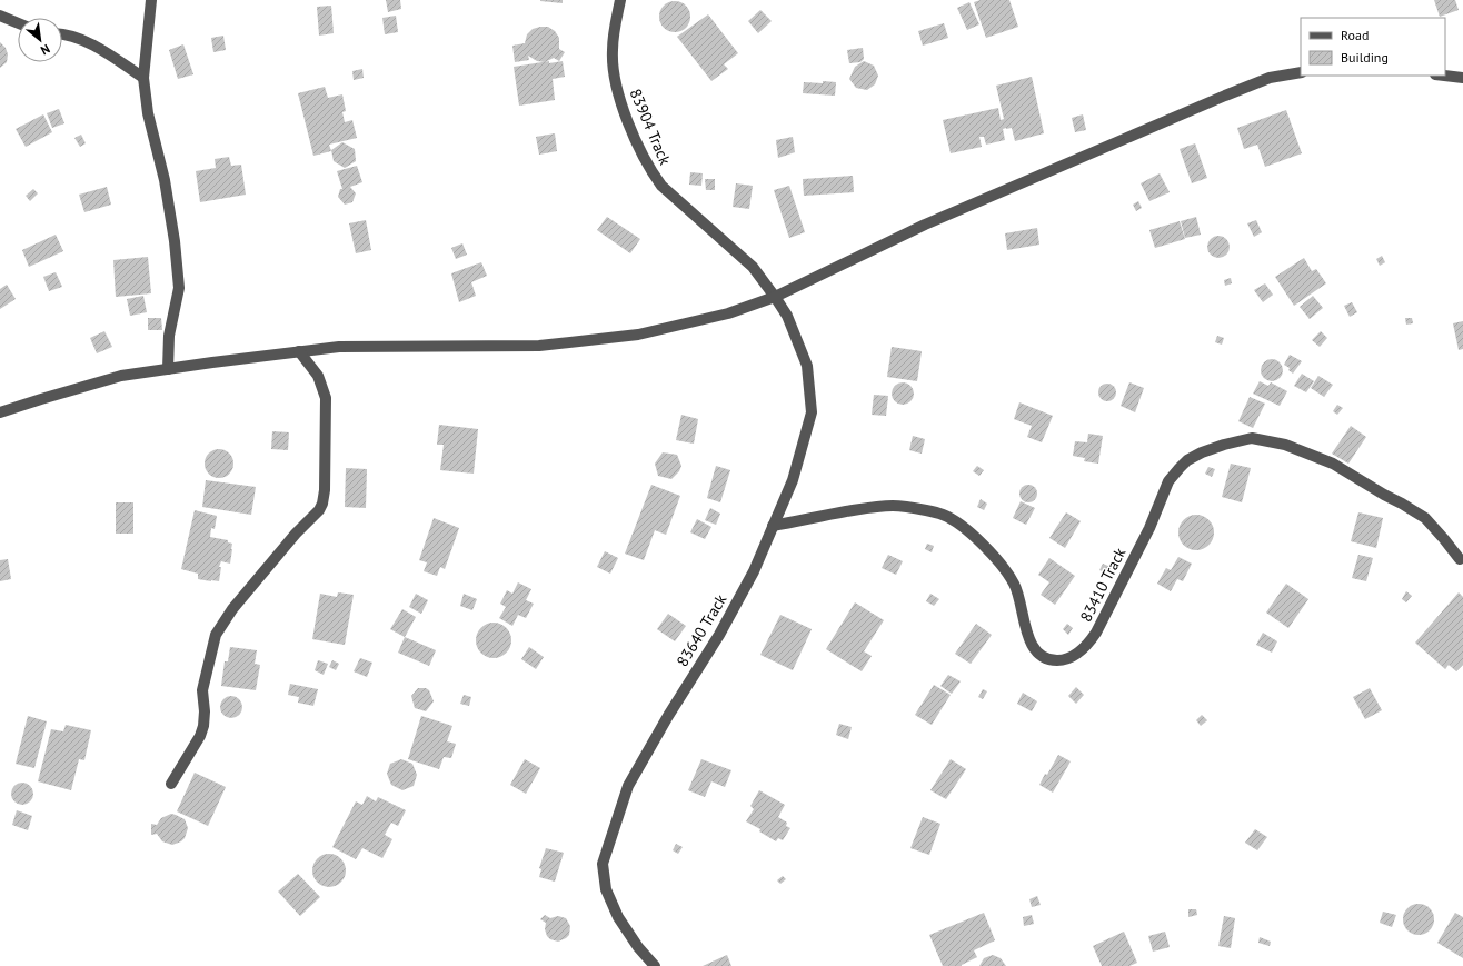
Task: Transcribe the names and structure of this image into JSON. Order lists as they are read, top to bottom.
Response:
{
  "streets": {
    "street": ["83904 Track", "83410 Track", "83640 Track"]
  },
  "crossings": [
    ["83904 Track", "83640 Track"],
    ["83410 Track", "83640 Track"]
  ],
  "legend": ["Road", "Building"],
  "north": "bottom right"
}
